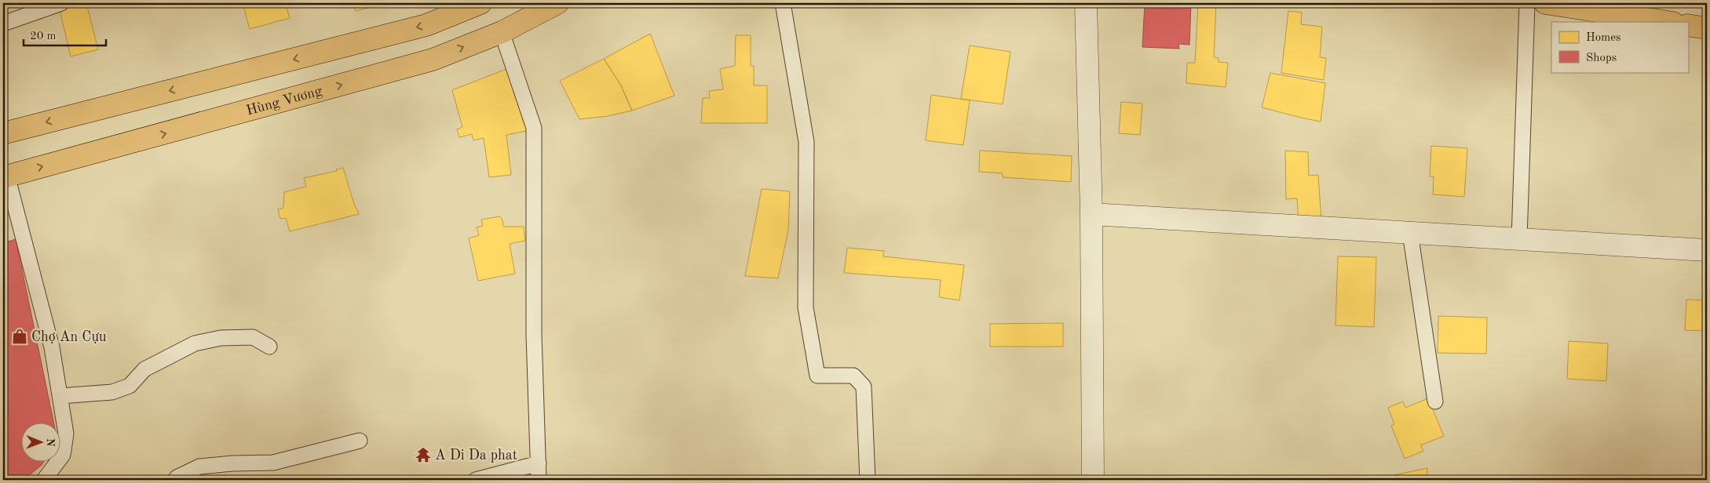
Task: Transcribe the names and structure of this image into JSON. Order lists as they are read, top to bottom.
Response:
{
  "streets": {
    "highway": ["Hùng Vương"]
  },
  "places": {
    "shop": ["Chợ An Cựu"],
    "temple": ["A Di Da phat"]
  },
  "legend": ["Homes", "Shops"],
  "scale_bar": "20 m",
  "north": "right"
}
